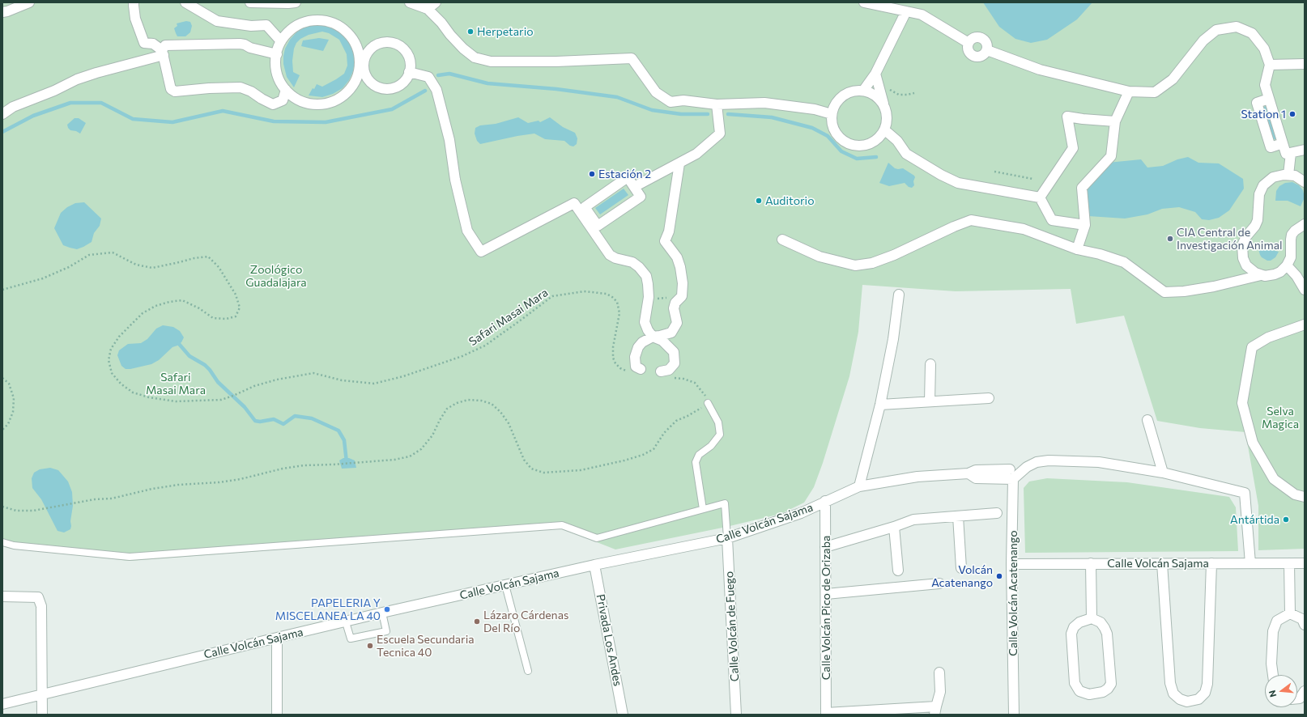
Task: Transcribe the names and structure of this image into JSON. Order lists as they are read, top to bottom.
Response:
{
  "streets": {
    "street": [
      "Calle Volcán Sajama",
      "Calle Volcán Acatenango",
      "Calle Volcán Pico de Orizaba",
      "Calle Volcán de Fuego",
      "Privada Los Andes"
    ],
    "path": ["Safari Masai Mara"]
  },
  "crossings": [
    ["Calle Volcán Sajama", "Calle Volcán Acatenango"],
    ["Calle Volcán Sajama", "Calle Volcán Pico de Orizaba"],
    ["Calle Volcán Sajama", "Calle Volcán de Fuego"],
    ["Calle Volcán Sajama", "Privada Los Andes"]
  ],
  "parks": ["Zoológico Guadalajara", "Safari Masai Mara", "Selva Magica"],
  "places": [
    "Herpetario",
    "Station 1",
    "Estación 2",
    "Auditorio",
    "CIA Central de Investigación Animal",
    "Antártida",
    "Volcán Acatenango",
    "PAPELERIA Y MISCELANEA LA 40",
    "Lázaro Cárdenas Del Río",
    "Escuela Secundaria Tecnica 40"
  ],
  "north": "left"
}
